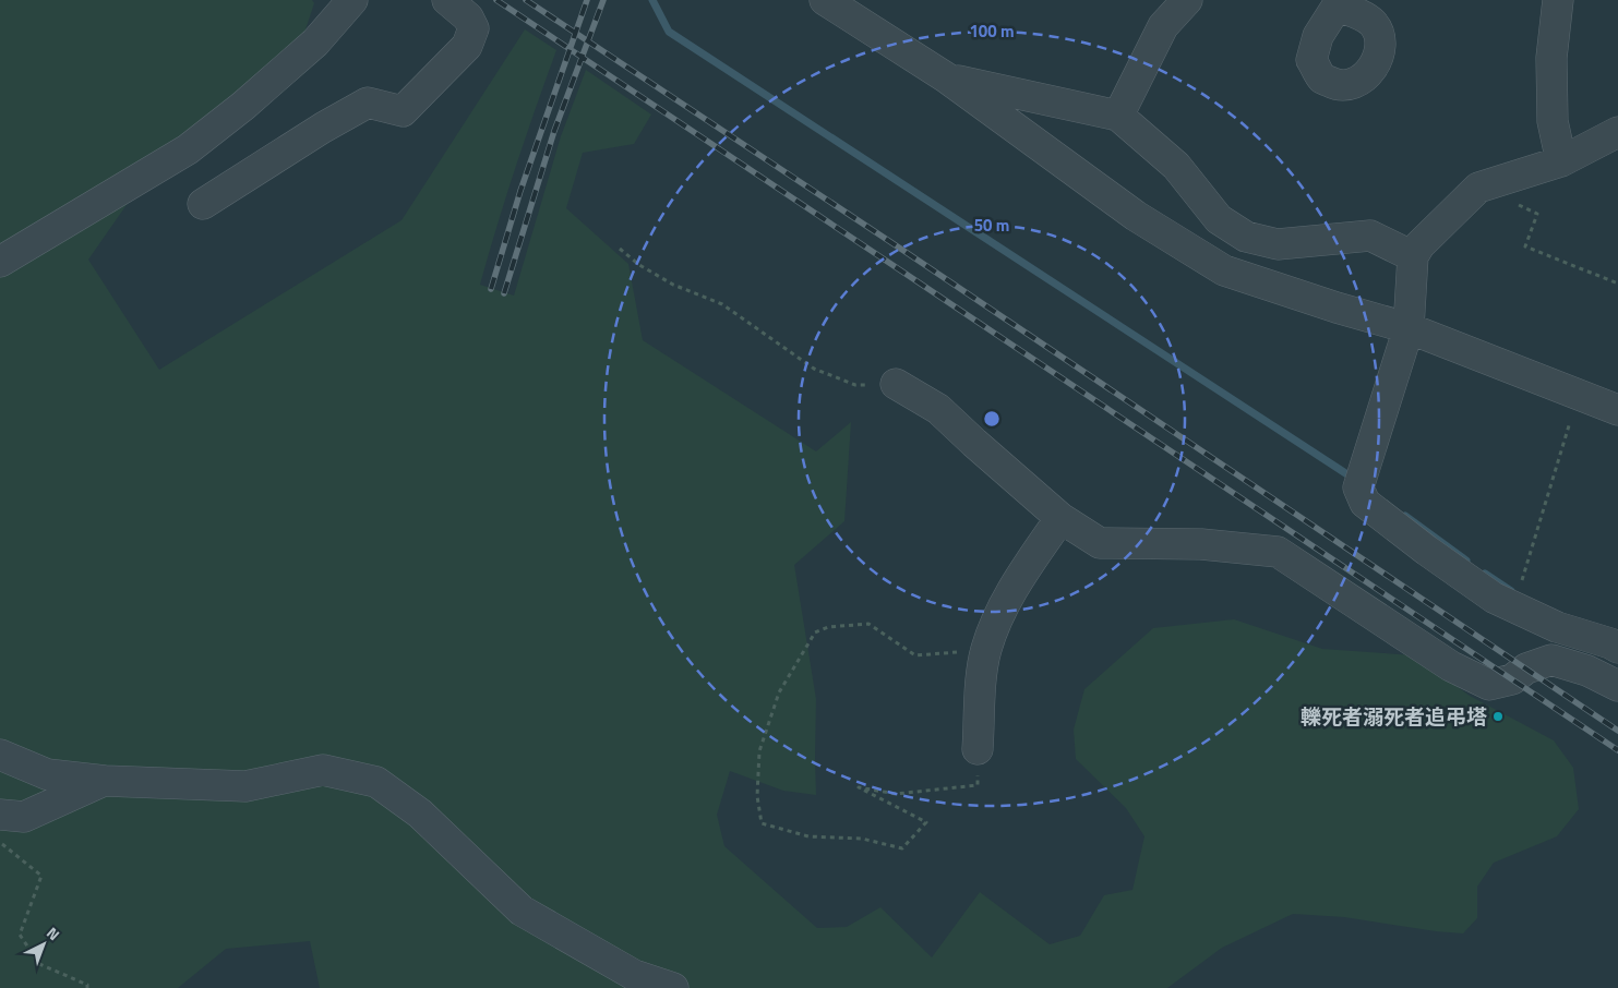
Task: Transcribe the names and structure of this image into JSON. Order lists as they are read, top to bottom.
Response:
{
  "places": ["轢死者溺死者追弔塔"],
  "north": "top right",
  "rings": ["100 m", "50 m"]
}
